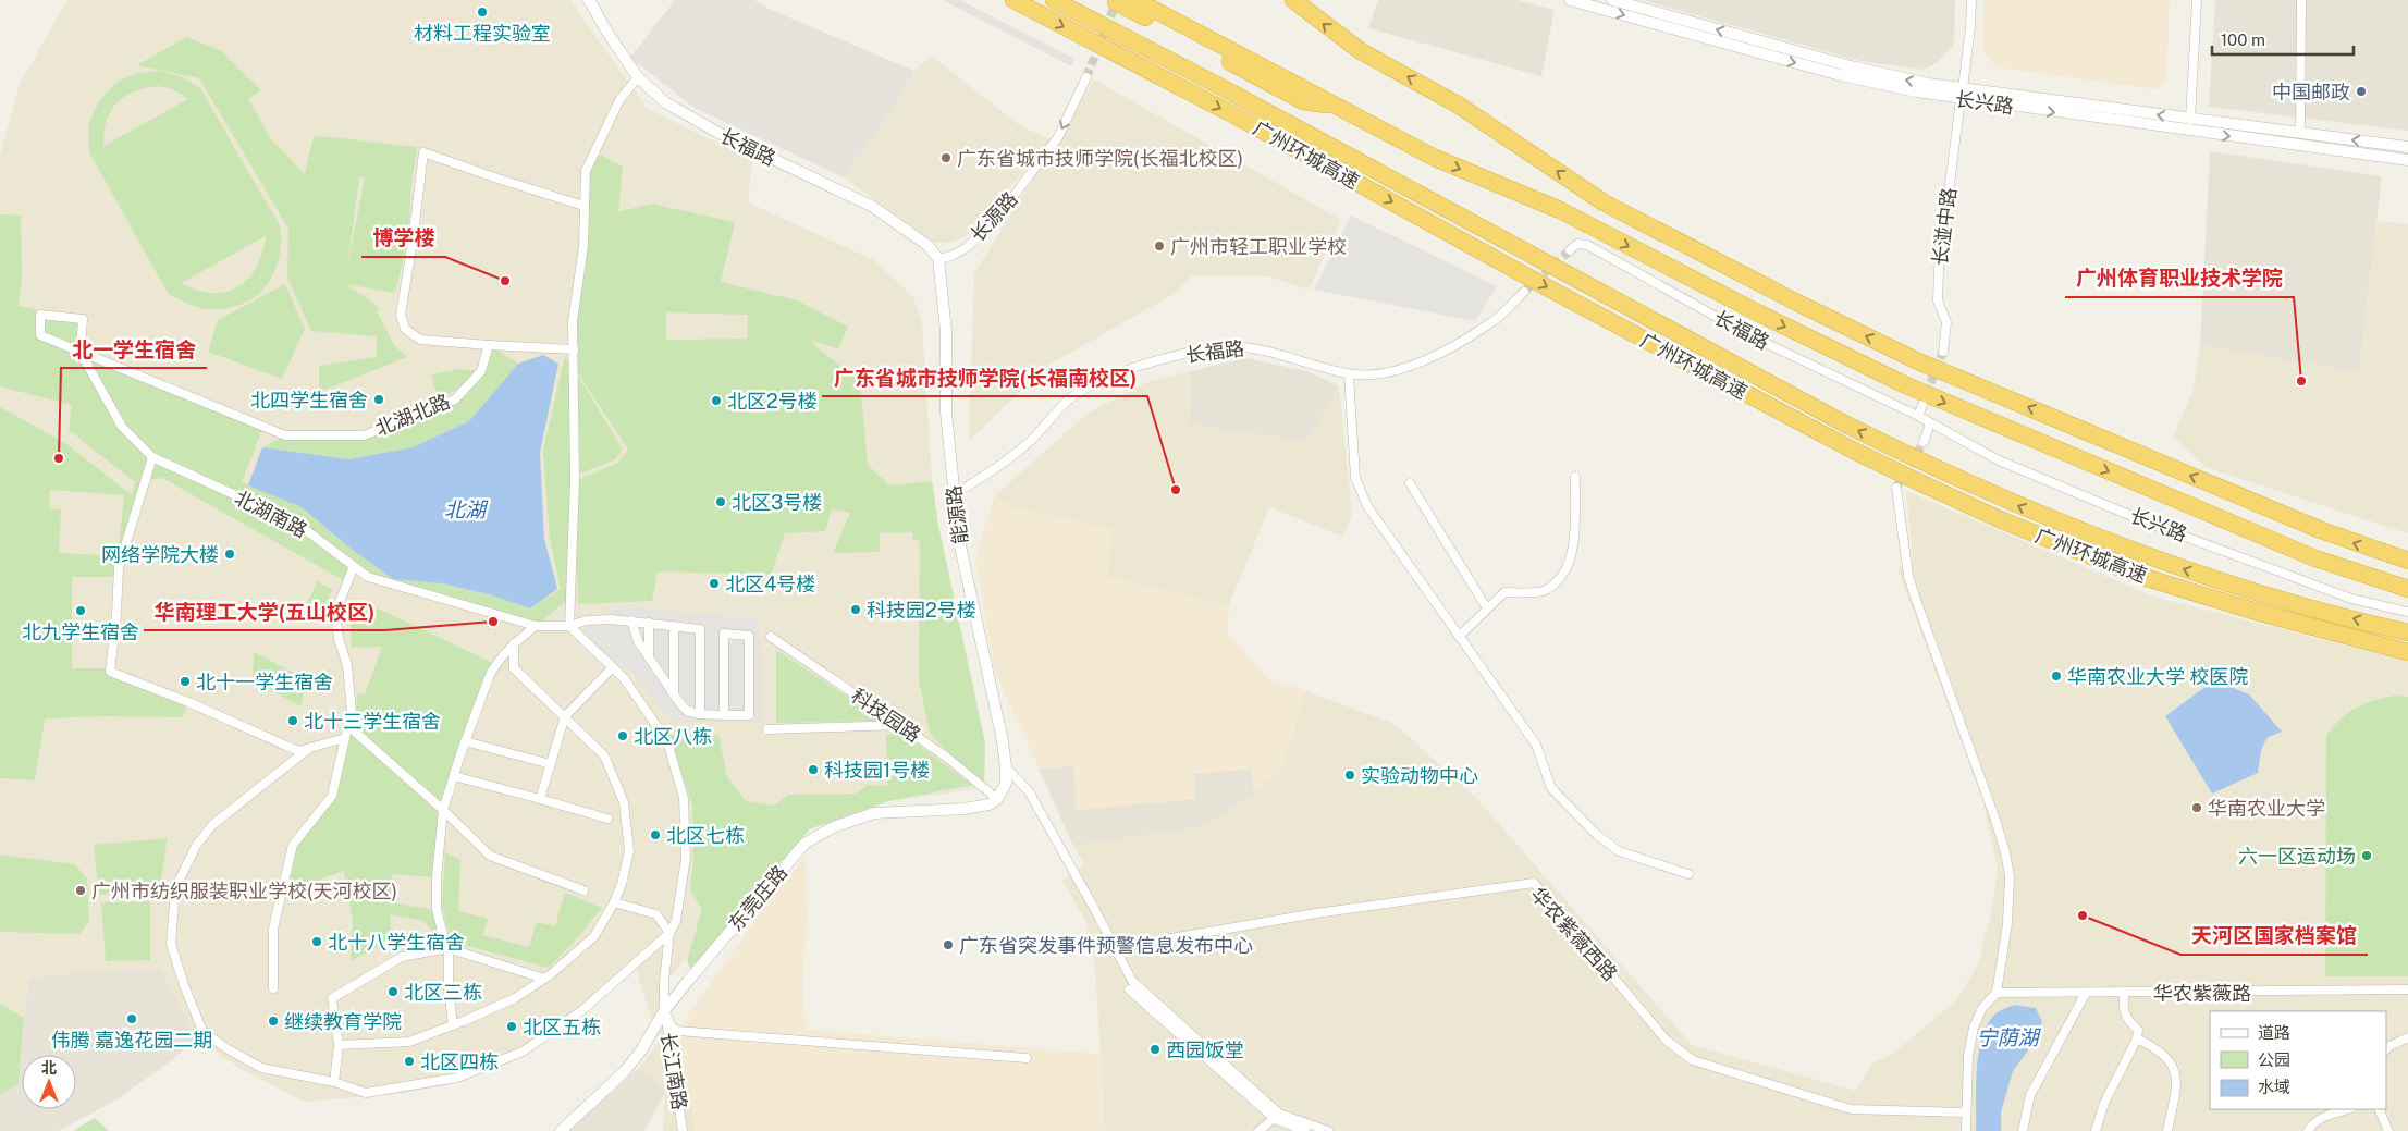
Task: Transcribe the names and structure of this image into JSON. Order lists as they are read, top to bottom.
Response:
{
  "streets": {
    "highway": ["广州环城高速"],
    "street": [
      "长兴路",
      "长福路",
      "长源路",
      "长湴中路",
      "北湖北路",
      "北湖南路",
      "能源路",
      "科技园路",
      "东莞庄路",
      "华农紫薇西路",
      "华农紫薇路",
      "长江南路"
    ]
  },
  "crossings": [
    ["长兴路", "长福路"],
    ["长兴路", "长湴中路"],
    ["长福路", "长源路"],
    ["长福路", "能源路"],
    ["长源路", "能源路"],
    ["北湖北路", "北湖南路"],
    ["北湖南路", "长江南路"],
    ["科技园路", "东莞庄路"],
    ["东莞庄路", "长江南路"]
  ],
  "one_way": ["长源路"],
  "water": ["北湖", "宁荫湖"],
  "places": [
    "材料工程实验室",
    "中国邮政",
    "广东省城市技师学院(长福北校区)",
    "广州市轻工职业学校",
    "博学楼",
    "广州体育职业技术学院",
    "北四学生宿舍",
    "北区2号楼",
    "北一学生宿舍",
    "广东省城市技师学院(长福南校区)",
    "北区3号楼",
    "网络学院大楼",
    "北区4号楼",
    "科技园2号楼",
    "北九学生宿舍",
    "华南理工大学(五山校区)",
    "华南农业大学 校医院",
    "北十一学生宿舍",
    "北十三学生宿舍",
    "北区八栋",
    "科技园1号楼",
    "实验动物中心",
    "华南农业大学",
    "北区七栋",
    "六一区运动场",
    "广州市纺织服装职业学校(天河校区)",
    "天河区国家档案馆",
    "北十八学生宿舍",
    "广东省突发事件预警信息发布中心",
    "北区三栋",
    "伟腾 嘉逸花园二期",
    "继续教育学院",
    "北区五栋",
    "西园饭堂",
    "北区四栋"
  ],
  "legend": ["道路", "公园", "水域"],
  "scale_bar": "100 m",
  "north": "top"
}
